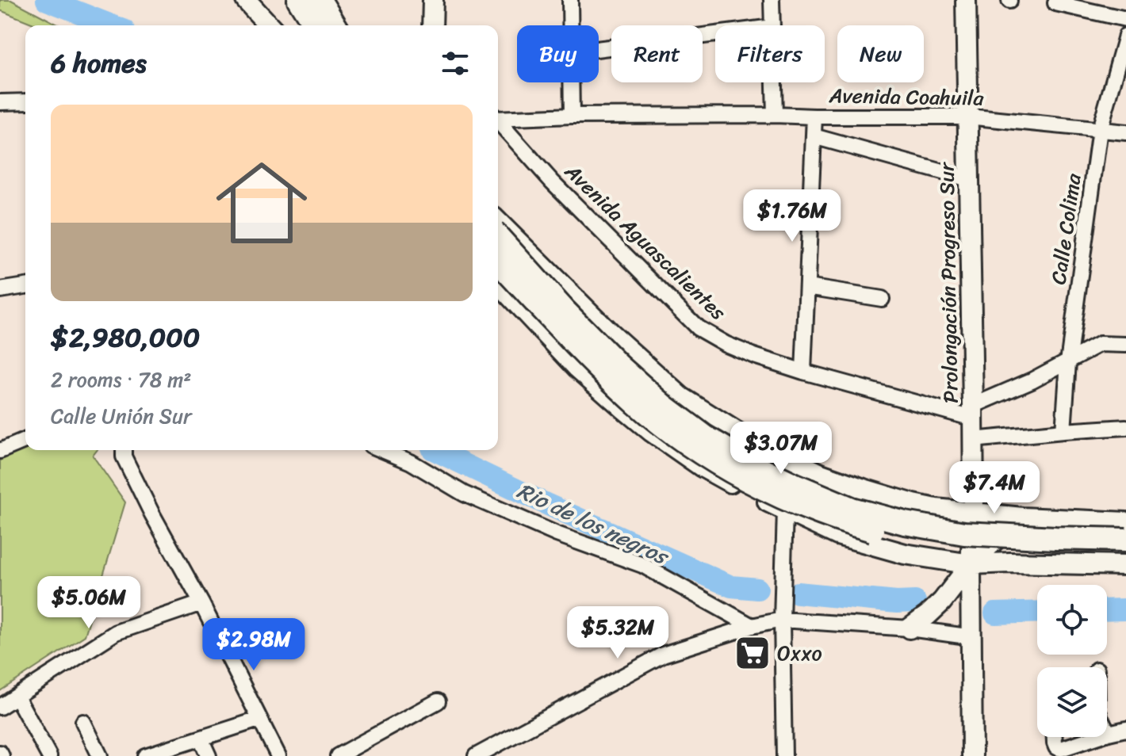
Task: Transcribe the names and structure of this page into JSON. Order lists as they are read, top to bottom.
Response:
{
  "streets": {
    "street": [
      "Avenida Coahuila",
      "Calle Colima",
      "Avenida Aguascalientes",
      "Prolongación Progreso Sur"
    ]
  },
  "crossings": [
    ["Avenida Coahuila", "Calle Colima"],
    ["Avenida Coahuila", "Prolongación Progreso Sur"],
    ["Avenida Aguascalientes", "Prolongación Progreso Sur"]
  ],
  "water": ["Rio de los negros"],
  "places": {
    "supermarket": ["Oxxo"]
  },
  "page": {
    "chip": [
      "Buy",
      "Rent",
      "Filters",
      "New"
    ],
    "heading": "6 homes",
    "list": [
      {
        "name": "$2,980,000",
        "note": "2 rooms · 78 m² · Calle Unión Sur"
      }
    ],
    "price": [
      "$1.76M",
      "$3.07M",
      "$7.4M",
      "$5.06M",
      "$5.32M",
      "$2.98M"
    ]
  }
}
